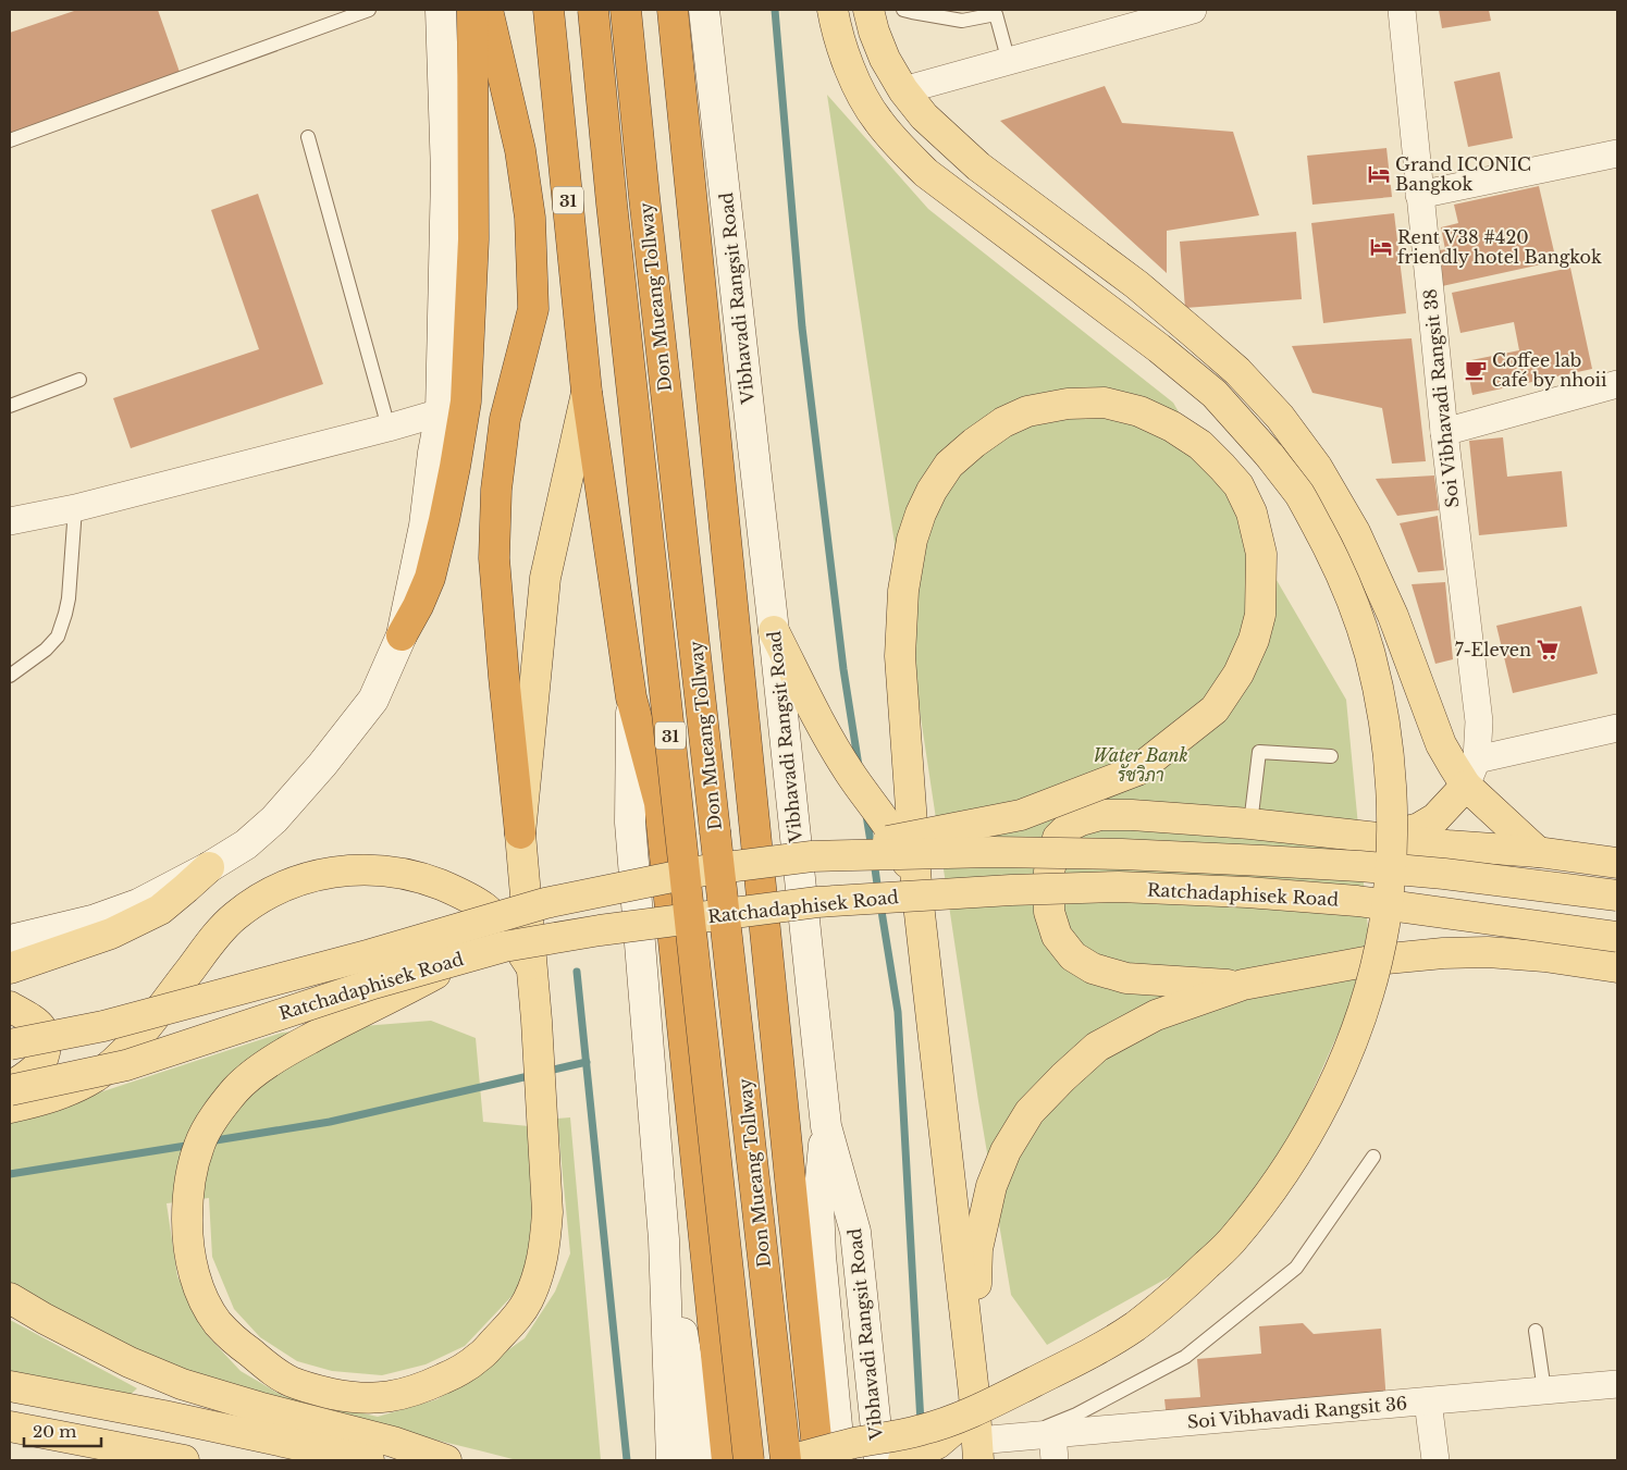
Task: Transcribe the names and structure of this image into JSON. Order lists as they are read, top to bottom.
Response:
{
  "streets": {
    "highway": ["31", "Don Mueang Tollway", "Vibhavadi Rangsit Road"],
    "main road": ["Ratchadaphisek Road"],
    "street": ["Soi Vibhavadi Rangsit 38", "Soi Vibhavadi Rangsit 36"]
  },
  "parks": ["Water Bank รัชวิภา"],
  "places": {
    "hotel": ["Grand ICONIC Bangkok", "Rent V38 #420 friendly hotel Bangkok"],
    "cafe": ["Coffee lab café by nhoii"],
    "supermarket": ["7-Eleven"]
  },
  "scale_bar": "20 m"
}
